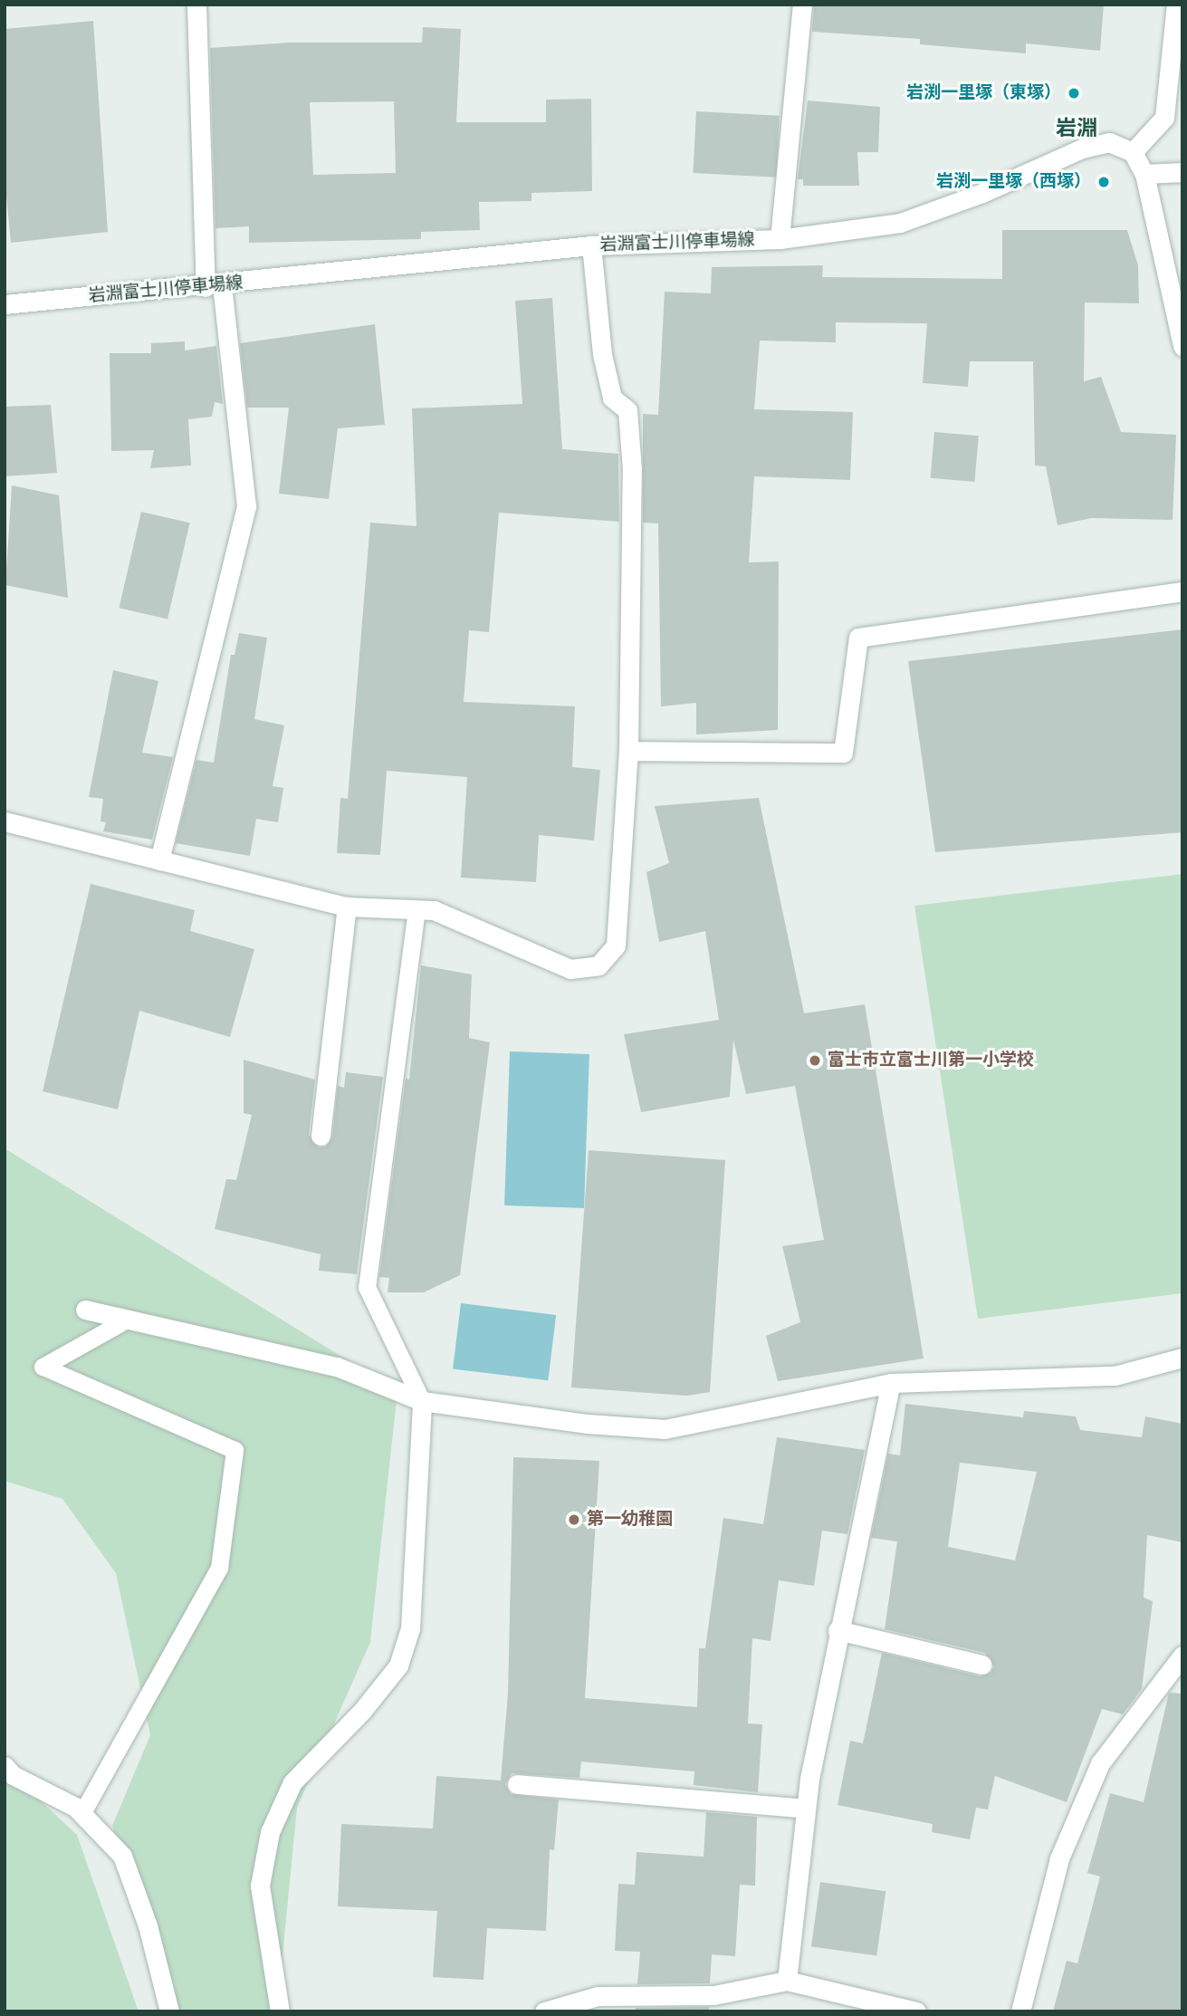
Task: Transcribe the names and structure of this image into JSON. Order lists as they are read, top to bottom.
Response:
{
  "streets": {
    "street": ["岩淵富士川停車場線"]
  },
  "districts": ["岩淵"],
  "places": [
    "岩渕一里塚（東塚）",
    "岩渕一里塚（西塚）",
    "富士市立富士川第一小学校",
    "第一幼稚園"
  ]
}
